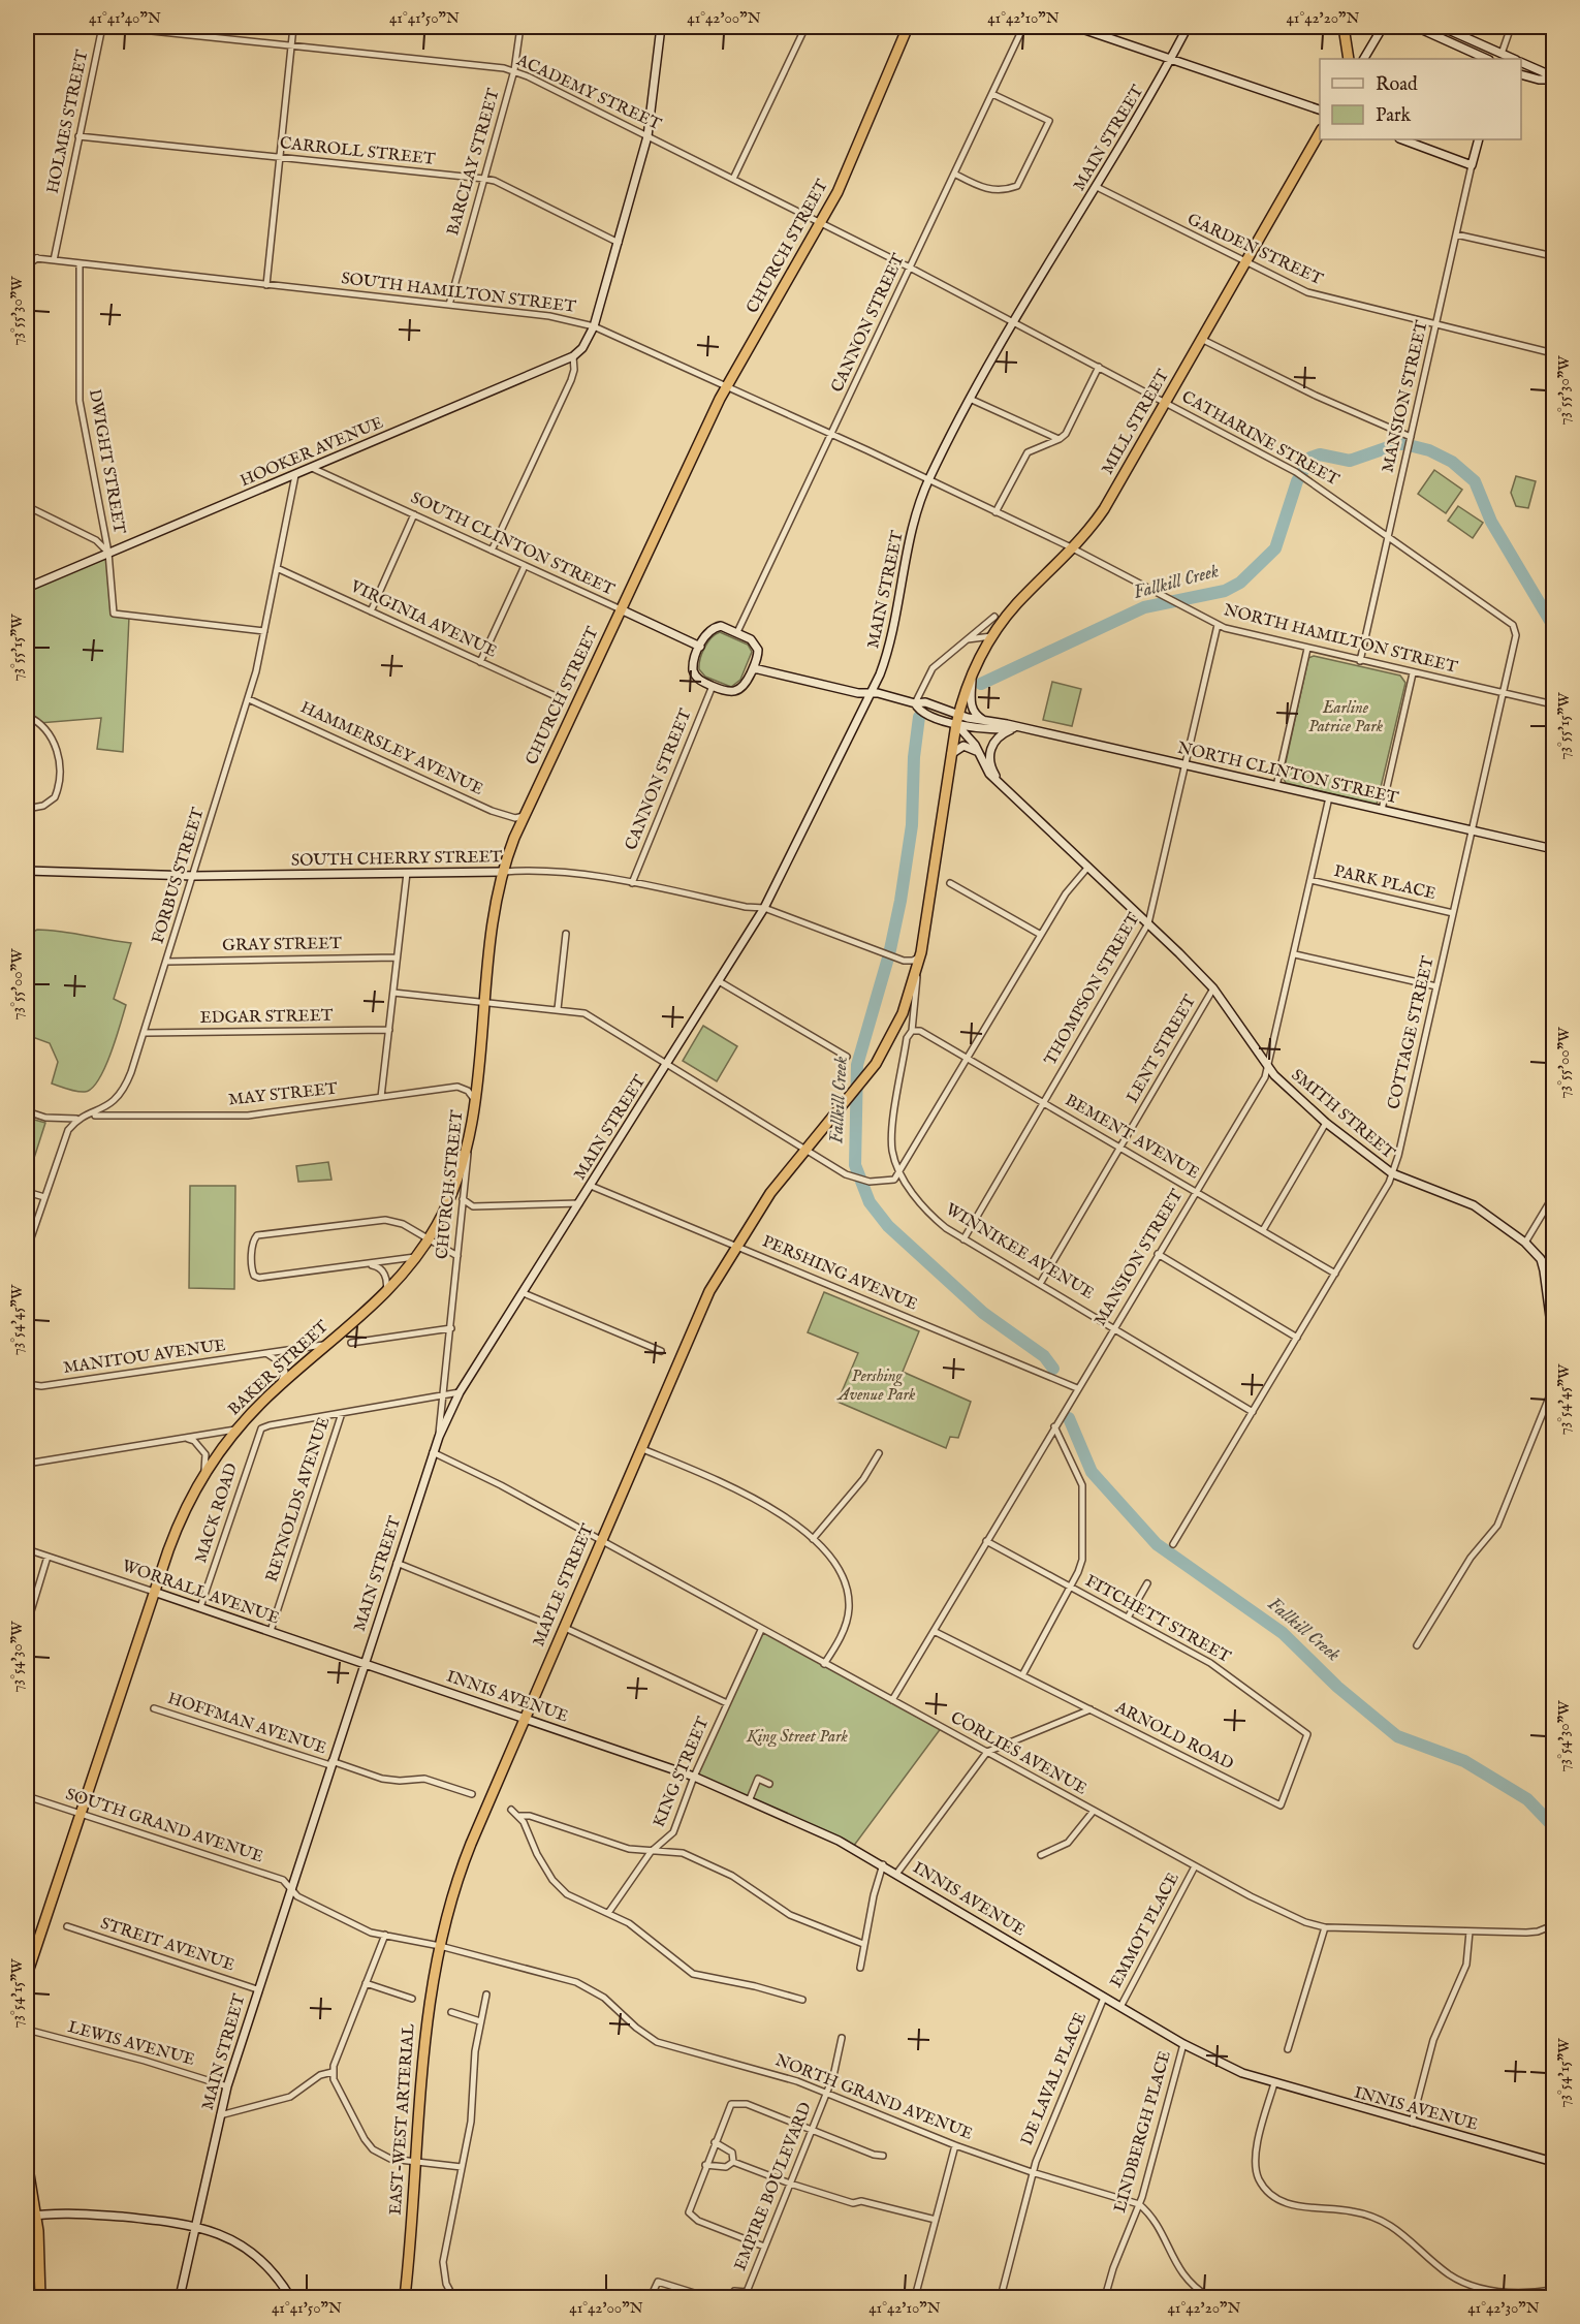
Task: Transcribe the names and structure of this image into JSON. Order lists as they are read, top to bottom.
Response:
{
  "streets": {
    "highway": [
      "CHURCH STREET",
      "MILL STREET",
      "WINNIKEE AVENUE",
      "BAKER STREET",
      "MAPLE STREET",
      "EAST-WEST ARTERIAL"
    ],
    "street": [
      "ACADEMY STREET",
      "HOLMES STREET",
      "MAIN STREET",
      "CARROLL STREET",
      "BARCLAY STREET",
      "GARDEN STREET",
      "SOUTH HAMILTON STREET",
      "CANNON STREET",
      "MANSION STREET",
      "CATHARINE STREET",
      "HOOKER AVENUE",
      "DWIGHT STREET",
      "SOUTH CLINTON STREET",
      "VIRGINIA AVENUE",
      "NORTH HAMILTON STREET",
      "HAMMERSLEY AVENUE",
      "NORTH CLINTON STREET",
      "SOUTH CHERRY STREET",
      "FORBUS STREET",
      "PARK PLACE",
      "GRAY STREET",
      "THOMPSON STREET",
      "EDGAR STREET",
      "COTTAGE STREET",
      "LENT STREET",
      "MAY STREET",
      "SMITH STREET",
      "BEMENT AVENUE",
      "PERSHING AVENUE",
      "MANITOU AVENUE",
      "REYNOLDS AVENUE",
      "MACK ROAD",
      "WORRALL AVENUE",
      "FITCHETT STREET",
      "INNIS AVENUE",
      "HOFFMAN AVENUE",
      "ARNOLD ROAD",
      "CORLIES AVENUE",
      "KING STREET",
      "SOUTH GRAND AVENUE",
      "EMMOT PLACE",
      "STREIT AVENUE",
      "LEWIS AVENUE",
      "DE LAVAL PLACE",
      "NORTH GRAND AVENUE",
      "LINDBERGH PLACE",
      "EMPIRE BOULEVARD"
    ]
  },
  "crossings": [
    ["ACADEMY STREET", "MAIN STREET"],
    ["ACADEMY STREET", "BARCLAY STREET"],
    ["ACADEMY STREET", "CHURCH STREET"],
    ["ACADEMY STREET", "CANNON STREET"],
    ["ACADEMY STREET", "CATHARINE STREET"],
    ["HOLMES STREET", "CARROLL STREET"],
    ["HOLMES STREET", "SOUTH HAMILTON STREET"],
    ["MAIN STREET", "CHURCH STREET"],
    ["MAIN STREET", "GARDEN STREET"],
    ["MAIN STREET", "SOUTH HAMILTON STREET"],
    ["MAIN STREET", "CATHARINE STREET"],
    ["MAIN STREET", "NORTH HAMILTON STREET"],
    ["MAIN STREET", "NORTH CLINTON STREET"],
    ["MAIN STREET", "SOUTH CHERRY STREET"],
    ["MAIN STREET", "PERSHING AVENUE"],
    ["MAIN STREET", "WORRALL AVENUE"],
    ["MAIN STREET", "INNIS AVENUE"],
    ["MAIN STREET", "HOFFMAN AVENUE"],
    ["MAIN STREET", "CORLIES AVENUE"],
    ["MAIN STREET", "SOUTH GRAND AVENUE"],
    ["MAIN STREET", "STREIT AVENUE"],
    ["MAIN STREET", "LEWIS AVENUE"],
    ["MAIN STREET", "NORTH GRAND AVENUE"],
    ["CARROLL STREET", "BARCLAY STREET"],
    ["BARCLAY STREET", "SOUTH HAMILTON STREET"],
    ["CHURCH STREET", "SOUTH HAMILTON STREET"],
    ["CHURCH STREET", "SOUTH CLINTON STREET"],
    ["CHURCH STREET", "HAMMERSLEY AVENUE"],
    ["CHURCH STREET", "SOUTH CHERRY STREET"],
    ["CHURCH STREET", "MAY STREET"],
    ["CHURCH STREET", "BAKER STREET"],
    ["GARDEN STREET", "MANSION STREET"],
    ["GARDEN STREET", "MILL STREET"],
    ["SOUTH HAMILTON STREET", "CANNON STREET"],
    ["SOUTH HAMILTON STREET", "DWIGHT STREET"],
    ["SOUTH HAMILTON STREET", "NORTH HAMILTON STREET"],
    ["CANNON STREET", "SOUTH CLINTON STREET"],
    ["CANNON STREET", "SOUTH CHERRY STREET"],
    ["MANSION STREET", "CATHARINE STREET"],
    ["MANSION STREET", "NORTH HAMILTON STREET"],
    ["MANSION STREET", "NORTH CLINTON STREET"],
    ["MANSION STREET", "PARK PLACE"],
    ["MANSION STREET", "SMITH STREET"],
    ["MANSION STREET", "BEMENT AVENUE"],
    ["MANSION STREET", "WINNIKEE AVENUE"],
    ["MANSION STREET", "PERSHING AVENUE"],
    ["MANSION STREET", "FITCHETT STREET"],
    ["MANSION STREET", "CORLIES AVENUE"],
    ["MILL STREET", "CATHARINE STREET"],
    ["MILL STREET", "NORTH HAMILTON STREET"],
    ["MILL STREET", "NORTH CLINTON STREET"],
    ["MILL STREET", "SMITH STREET"],
    ["MILL STREET", "WINNIKEE AVENUE"],
    ["CATHARINE STREET", "COTTAGE STREET"],
    ["HOOKER AVENUE", "DWIGHT STREET"],
    ["HOOKER AVENUE", "SOUTH CLINTON STREET"],
    ["HOOKER AVENUE", "FORBUS STREET"],
    ["DWIGHT STREET", "FORBUS STREET"],
    ["VIRGINIA AVENUE", "FORBUS STREET"],
    ["NORTH HAMILTON STREET", "THOMPSON STREET"],
    ["NORTH HAMILTON STREET", "COTTAGE STREET"],
    ["HAMMERSLEY AVENUE", "FORBUS STREET"],
    ["NORTH CLINTON STREET", "THOMPSON STREET"],
    ["NORTH CLINTON STREET", "COTTAGE STREET"],
    ["NORTH CLINTON STREET", "SMITH STREET"],
    ["NORTH CLINTON STREET", "WINNIKEE AVENUE"],
    ["SOUTH CHERRY STREET", "FORBUS STREET"],
    ["SOUTH CHERRY STREET", "WINNIKEE AVENUE"],
    ["FORBUS STREET", "GRAY STREET"],
    ["FORBUS STREET", "EDGAR STREET"],
    ["FORBUS STREET", "MAY STREET"],
    ["PARK PLACE", "COTTAGE STREET"],
    ["THOMPSON STREET", "SMITH STREET"],
    ["THOMPSON STREET", "BEMENT AVENUE"],
    ["THOMPSON STREET", "WINNIKEE AVENUE"],
    ["COTTAGE STREET", "SMITH STREET"],
    ["COTTAGE STREET", "BEMENT AVENUE"],
    ["COTTAGE STREET", "WINNIKEE AVENUE"],
    ["LENT STREET", "SMITH STREET"],
    ["LENT STREET", "BEMENT AVENUE"],
    ["LENT STREET", "WINNIKEE AVENUE"],
    ["SMITH STREET", "WINNIKEE AVENUE"],
    ["BEMENT AVENUE", "WINNIKEE AVENUE"],
    ["PERSHING AVENUE", "MAPLE STREET"],
    ["MANITOU AVENUE", "BAKER STREET"],
    ["BAKER STREET", "WORRALL AVENUE"],
    ["BAKER STREET", "SOUTH GRAND AVENUE"],
    ["REYNOLDS AVENUE", "MACK ROAD"],
    ["REYNOLDS AVENUE", "WORRALL AVENUE"],
    ["MACK ROAD", "WORRALL AVENUE"],
    ["MAPLE STREET", "INNIS AVENUE"],
    ["MAPLE STREET", "CORLIES AVENUE"],
    ["MAPLE STREET", "NORTH GRAND AVENUE"],
    ["MAPLE STREET", "EAST-WEST ARTERIAL"],
    ["WORRALL AVENUE", "INNIS AVENUE"],
    ["FITCHETT STREET", "ARNOLD ROAD"],
    ["INNIS AVENUE", "ARNOLD ROAD"],
    ["INNIS AVENUE", "KING STREET"],
    ["INNIS AVENUE", "EMMOT PLACE"],
    ["INNIS AVENUE", "DE LAVAL PLACE"],
    ["INNIS AVENUE", "LINDBERGH PLACE"],
    ["ARNOLD ROAD", "CORLIES AVENUE"],
    ["CORLIES AVENUE", "KING STREET"],
    ["CORLIES AVENUE", "EMMOT PLACE"],
    ["SOUTH GRAND AVENUE", "NORTH GRAND AVENUE"],
    ["DE LAVAL PLACE", "NORTH GRAND AVENUE"],
    ["NORTH GRAND AVENUE", "EAST-WEST ARTERIAL"],
    ["NORTH GRAND AVENUE", "LINDBERGH PLACE"],
    ["NORTH GRAND AVENUE", "EMPIRE BOULEVARD"]
  ],
  "water": ["Fallkill Creek"],
  "parks": ["Earline Patrice Park", "Pershing Avenue Park", "King Street Park"],
  "legend": ["Road", "Park"],
  "coordinates": [
    "41°41'40\"N",
    "41°41'50\"N",
    "41°42'00\"N",
    "41°42'10\"N",
    "41°42'20\"N",
    "73°55'30\"W",
    "73°55'15\"W",
    "73°55'00\"W",
    "73°54'45\"W",
    "73°54'30\"W",
    "73°54'15\"W",
    "41°42'30\"N"
  ]
}
